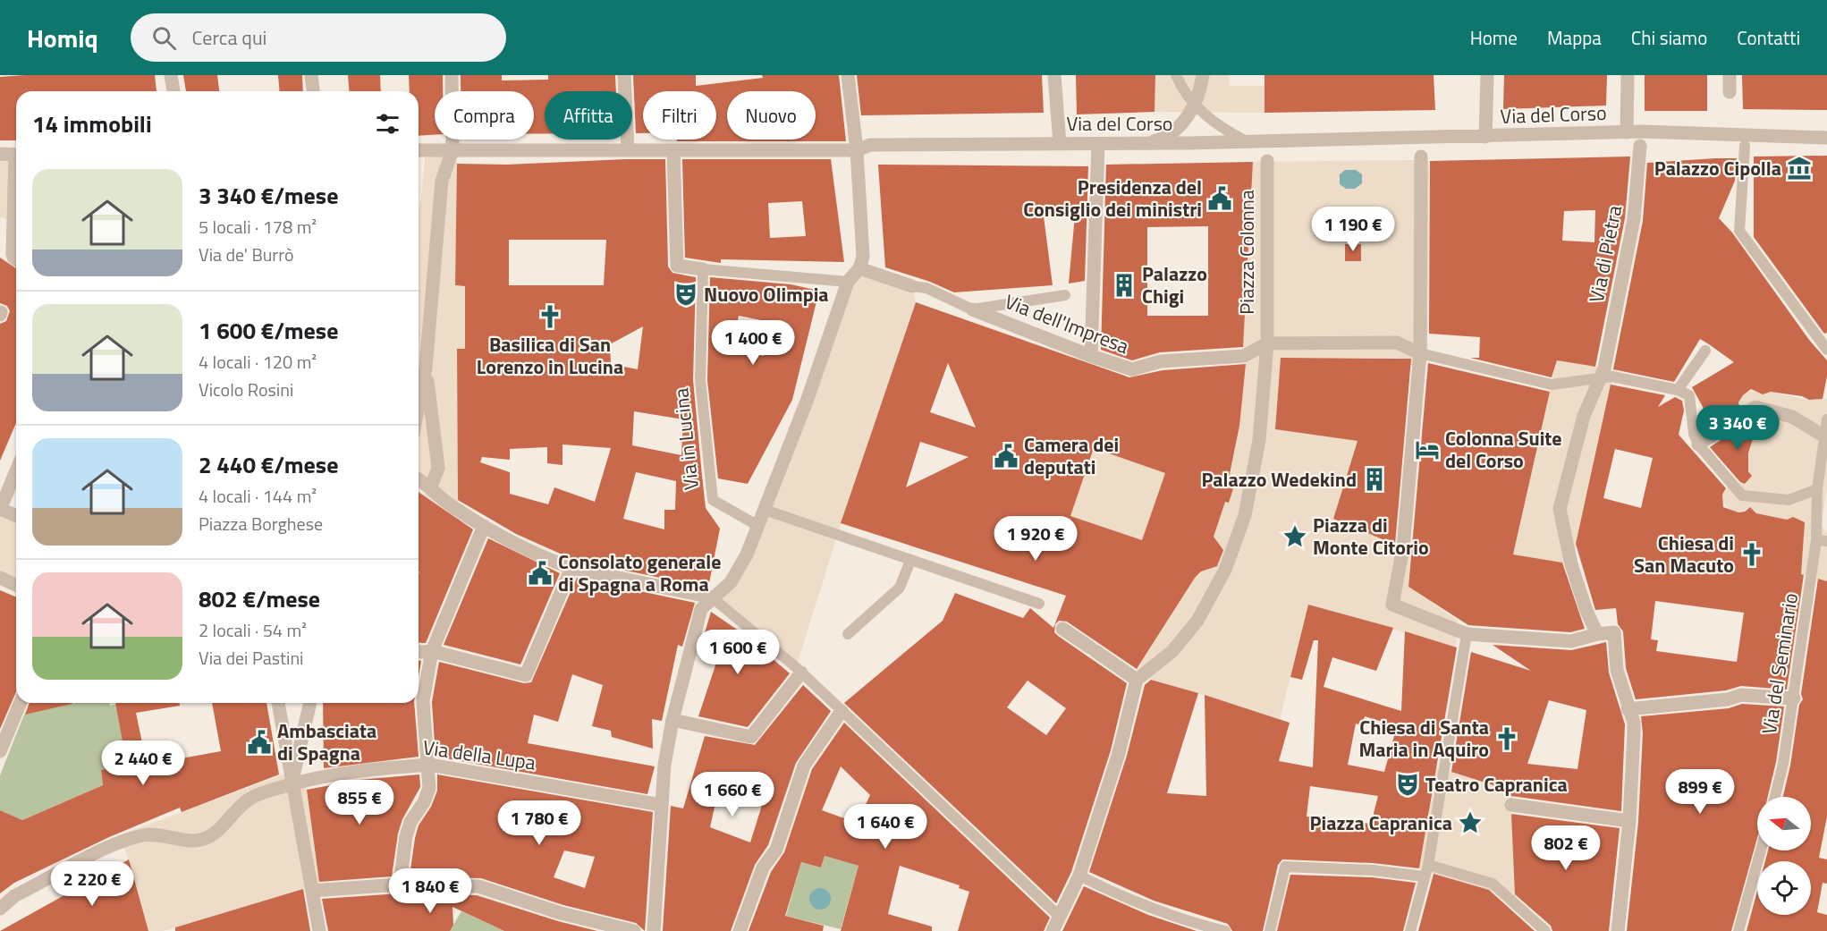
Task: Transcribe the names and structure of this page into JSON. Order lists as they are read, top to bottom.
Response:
{
  "streets": {
    "street": [
      "Via del Corso",
      "Piazza Colonna",
      "Via di Pietra",
      "Via dell'Impresa",
      "Via della Lupa"
    ],
    "lane": ["Via in Lucina", "Via del Seminario"]
  },
  "crossings": [
    ["Piazza Colonna", "Via dell'Impresa"]
  ],
  "places": {
    "museum": ["Palazzo Cipolla"],
    "public building": [
      "Presidenza del Consiglio dei ministri",
      "Camera dei deputati",
      "Consolato generale di Spagna a Roma",
      "Ambasciata di Spagna"
    ],
    "building": ["Palazzo Chigi", "Palazzo Wedekind"],
    "theatre": ["Nuovo Olimpia", "Teatro Capranica"],
    "church": ["Basilica di San Lorenzo in Lucina", "Chiesa di San Macuto", "Chiesa di Santa Maria in Aquiro"],
    "hotel": ["Colonna Suite del Corso"],
    "place": ["Piazza di Monte Citorio", "Piazza Capranica"]
  },
  "north": "left",
  "page": {
    "header": "Homiq",
    "search": "Cerca qui",
    "nav": [
      "Home",
      "Mappa",
      "Chi siamo",
      "Contatti"
    ],
    "chip": [
      "Compra",
      "Affitta",
      "Filtri",
      "Nuovo"
    ],
    "heading": "14 immobili",
    "list": [
      {
        "name": "3 340 €/mese",
        "note": "5 locali · 178 m² · Via de' Burrò"
      },
      {
        "name": "1 600 €/mese",
        "note": "4 locali · 120 m² · Vicolo Rosini"
      },
      {
        "name": "2 440 €/mese",
        "note": "4 locali · 144 m² · Piazza Borghese"
      },
      {
        "name": "802 €/mese",
        "note": "2 locali · 54 m² · Via dei Pastini"
      }
    ],
    "price": [
      "1 190 €",
      "1 400 €",
      "3 340 €",
      "1 920 €",
      "1 600 €",
      "2 440 €",
      "899 €",
      "1 660 €",
      "855 €",
      "1 780 €",
      "1 640 €",
      "802 €",
      "2 220 €",
      "1 840 €"
    ]
  }
}
